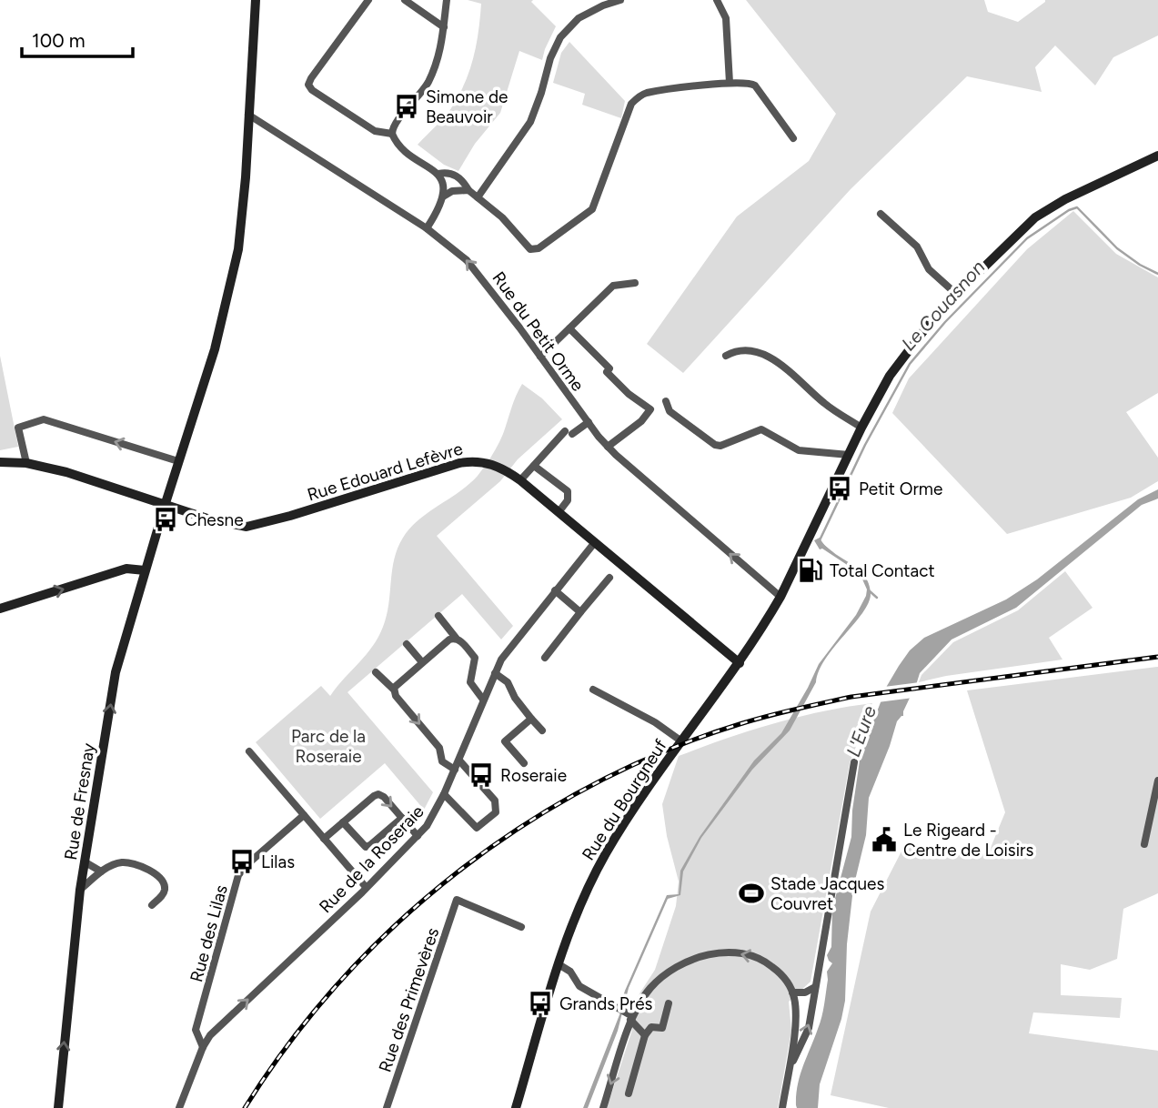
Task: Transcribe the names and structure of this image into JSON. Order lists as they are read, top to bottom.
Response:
{
  "streets": {
    "street": [
      "Rue du Petit Orme",
      "Rue Edouard Lefèvre",
      "Rue du Bourgneuf",
      "Rue de Fresnay",
      "Rue de la Roseraie",
      "Rue des Lilas",
      "Rue des Primevères"
    ]
  },
  "crossings": [
    ["Rue du Petit Orme", "Rue du Bourgneuf"],
    ["Rue du Petit Orme", "Rue de Fresnay"],
    ["Rue Edouard Lefèvre", "Rue du Bourgneuf"],
    ["Rue Edouard Lefèvre", "Rue de Fresnay"],
    ["Rue Edouard Lefèvre", "Rue de la Roseraie"],
    ["Rue de la Roseraie", "Rue des Lilas"]
  ],
  "one_way": ["Rue du Petit Orme", "Rue de Fresnay"],
  "water": ["Le Couasnon", "L'Eure"],
  "parks": ["Parc de la Roseraie"],
  "places": {
    "bus stop": [
      "Simone de Beauvoir",
      "Petit Orme",
      "Chesne",
      "Roseraie",
      "Lilas",
      "Grands Prés"
    ],
    "fuel station": ["Total Contact"],
    "public building": ["Le Rigeard - Centre de Loisirs"],
    "sports": ["Stade Jacques Couvret"]
  },
  "scale_bar": "100 m"
}
